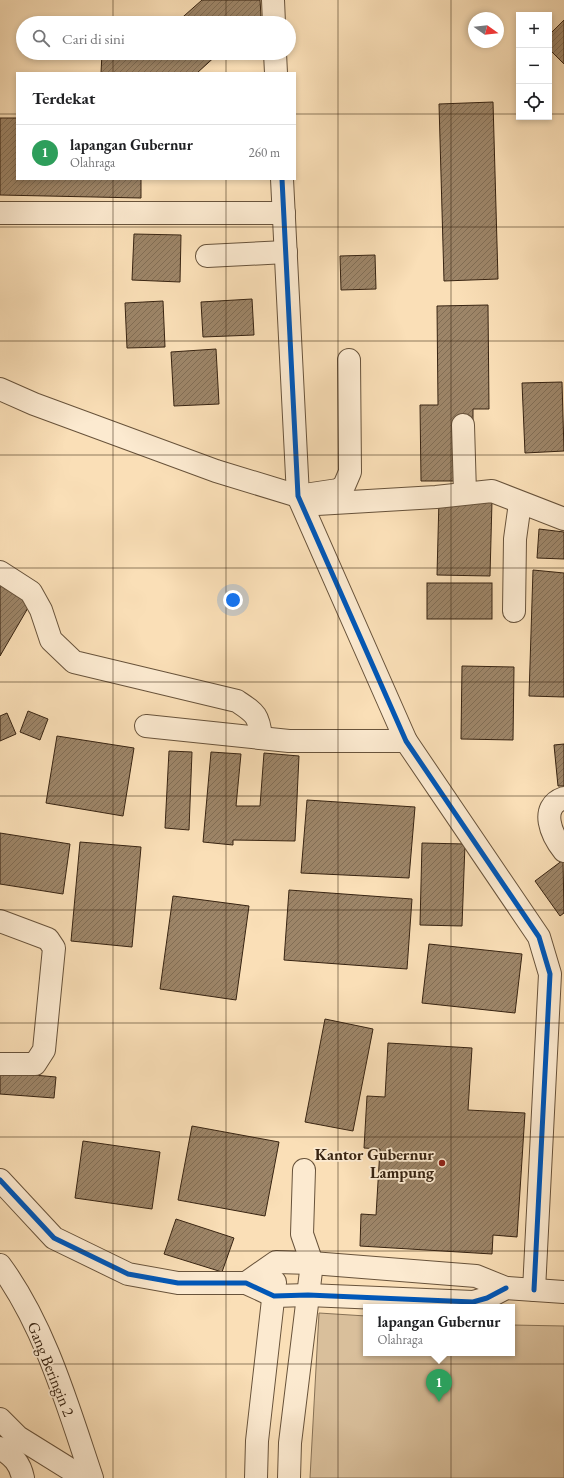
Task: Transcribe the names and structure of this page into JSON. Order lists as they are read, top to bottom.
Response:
{
  "streets": {
    "street": ["Gang Beringin 2"]
  },
  "places": ["Kantor Gubernur Lampung"],
  "north": "right",
  "page": {
    "map_buttons": ["+", "−"],
    "search": "Cari di sini",
    "heading": "Terdekat",
    "list": [
      {
        "mark": "1",
        "name": "lapangan Gubernur",
        "note": "Olahraga",
        "value": "260 m"
      }
    ],
    "popup": ["lapangan Gubernur", "Olahraga"],
    "pins": "1"
  }
}
